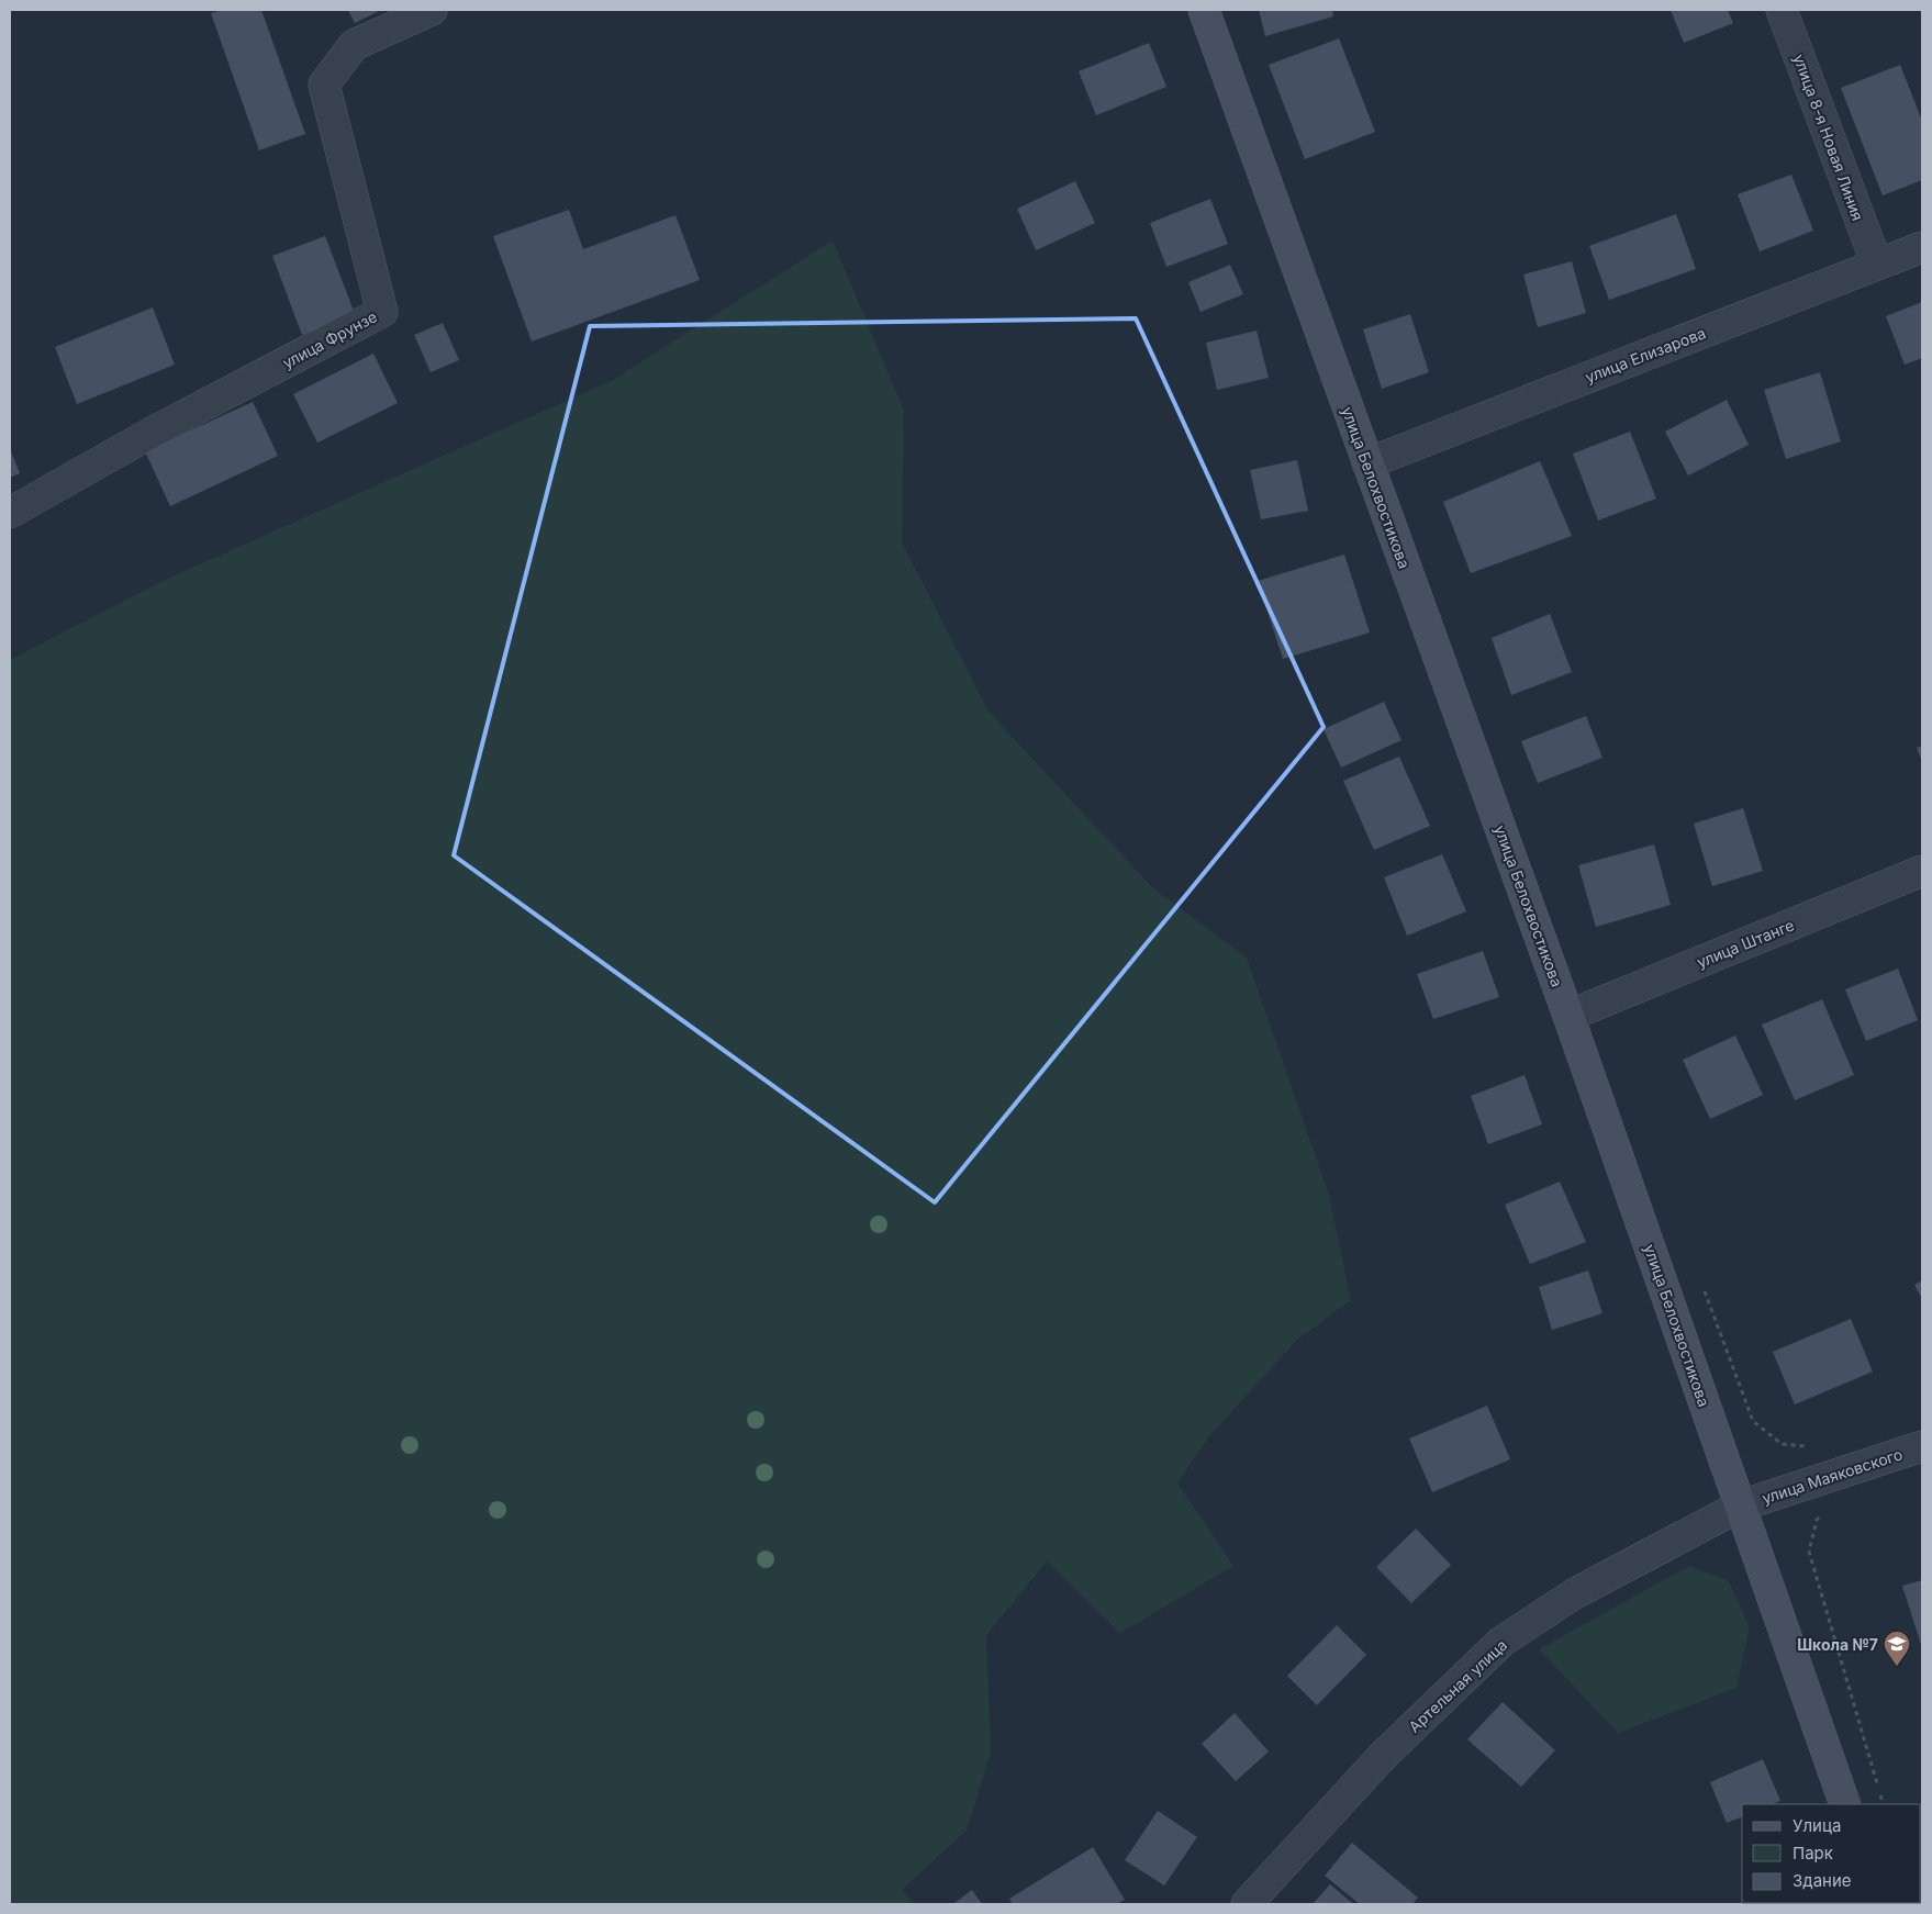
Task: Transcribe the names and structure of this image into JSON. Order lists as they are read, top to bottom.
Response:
{
  "streets": {
    "main road": ["улица Белохвостикова"],
    "street": [
      "улица 8-я Новая Линия",
      "улица Фрунзе",
      "улица Елизарова",
      "улица Штанге",
      "улица Маяковского",
      "Артельная улица"
    ]
  },
  "crossings": [
    ["улица 8-я Новая Линия", "улица Елизарова"],
    ["улица Елизарова", "улица Белохвостикова"],
    ["улица Белохвостикова", "улица Штанге"],
    ["улица Белохвостикова", "улица Маяковского"],
    ["улица Белохвостикова", "Артельная улица"],
    ["улица Маяковского", "Артельная улица"]
  ],
  "places": {
    "school or university": ["Школа №7"]
  },
  "legend": ["Улица", "Парк", "Здание"]
}
